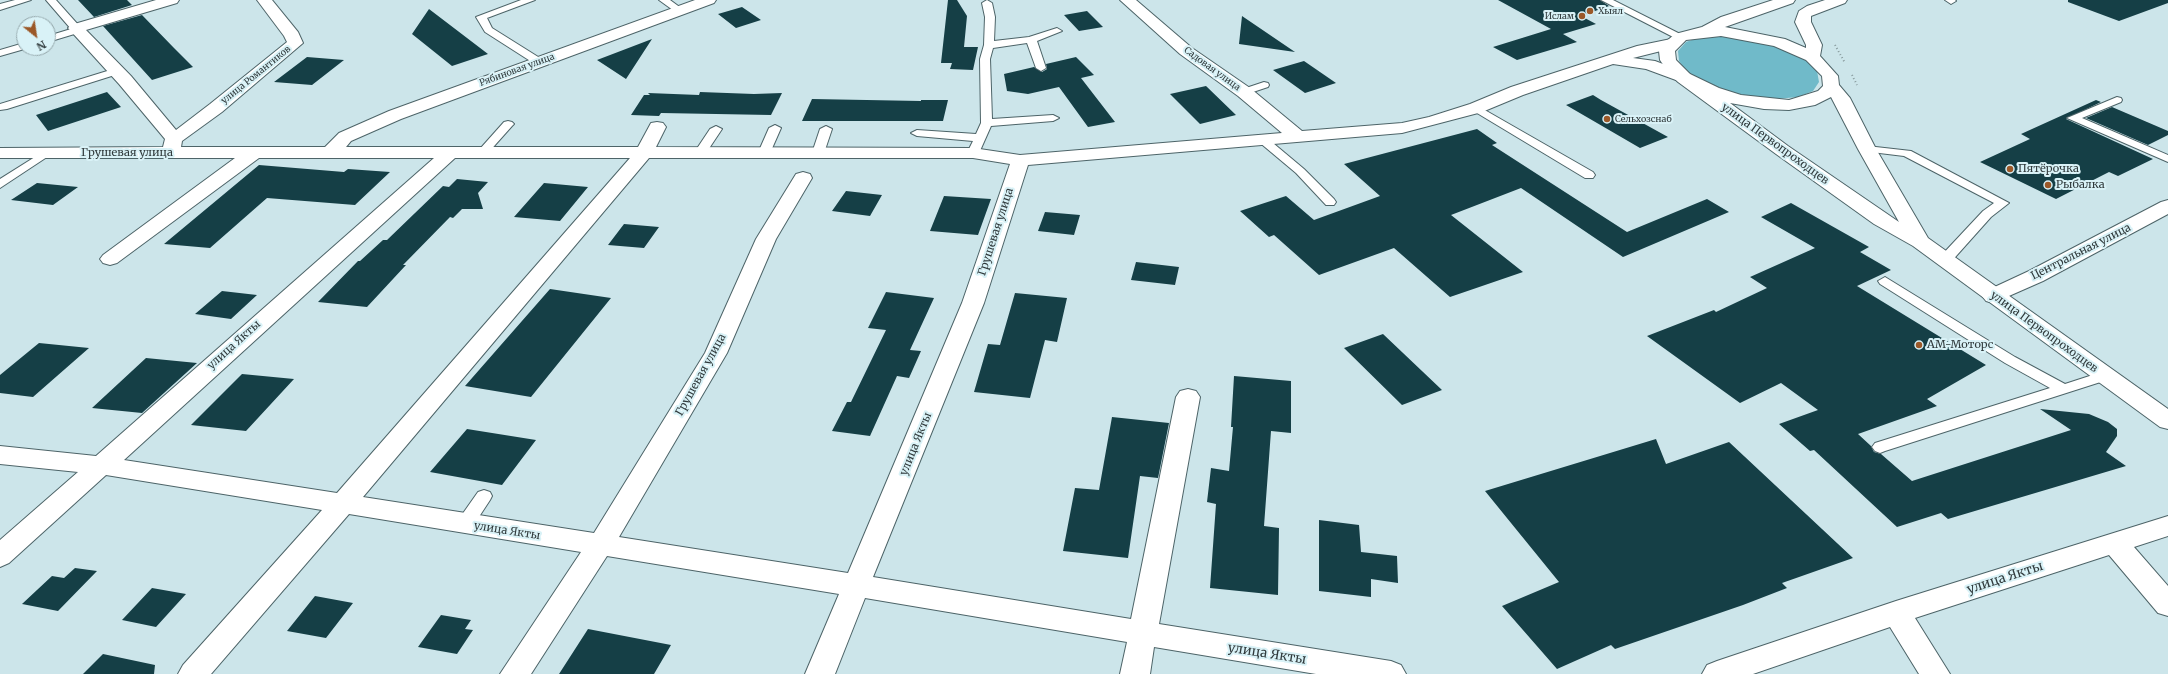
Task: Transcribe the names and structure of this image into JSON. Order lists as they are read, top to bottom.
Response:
{
  "streets": {
    "street": [
      "Садовая улица",
      "Рябиновая улица",
      "улица Романтиков",
      "улица Первопроходцев",
      "Грушевая улица",
      "Центральная улица",
      "улица Якты"
    ]
  },
  "crossings": [
    ["Садовая улица", "Грушевая улица"],
    ["Рябиновая улица", "Грушевая улица"],
    ["улица Романтиков", "Грушевая улица"],
    ["улица Первопроходцев", "Грушевая улица"],
    ["улица Первопроходцев", "Центральная улица"],
    ["Грушевая улица", "улица Якты"]
  ],
  "places": [
    "Хыял",
    "Ислам",
    "Сельхозснаб",
    "Пятёрочка",
    "Рыбалка",
    "АМ-Моторс"
  ],
  "north": "bottom right"
}
